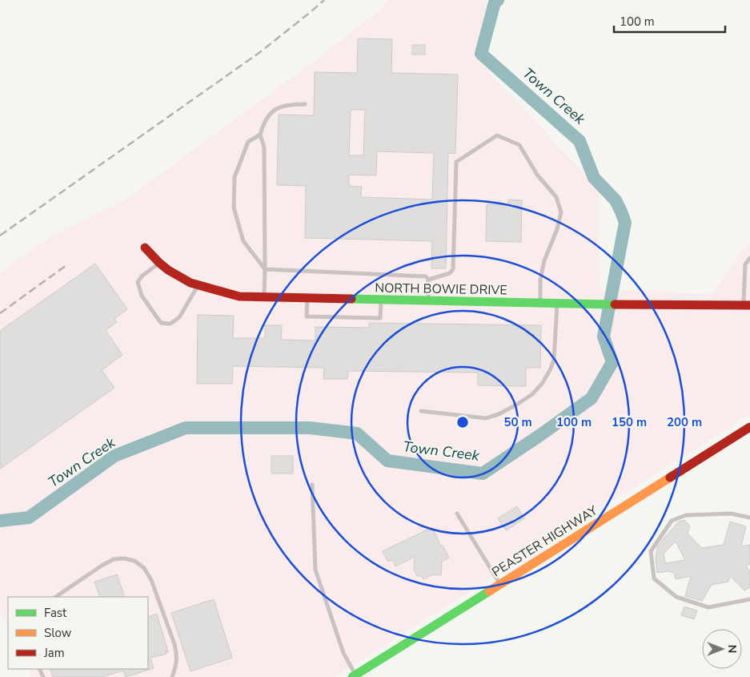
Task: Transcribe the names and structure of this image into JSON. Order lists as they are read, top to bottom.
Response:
{
  "streets": {
    "street": ["NORTH BOWIE DRIVE", "PEASTER HIGHWAY"]
  },
  "water": ["Town Creek"],
  "legend": ["Fast", "Slow", "Jam"],
  "scale_bar": "100 m",
  "north": "right",
  "rings": [
    "50 m",
    "100 m",
    "150 m",
    "200 m"
  ]
}
